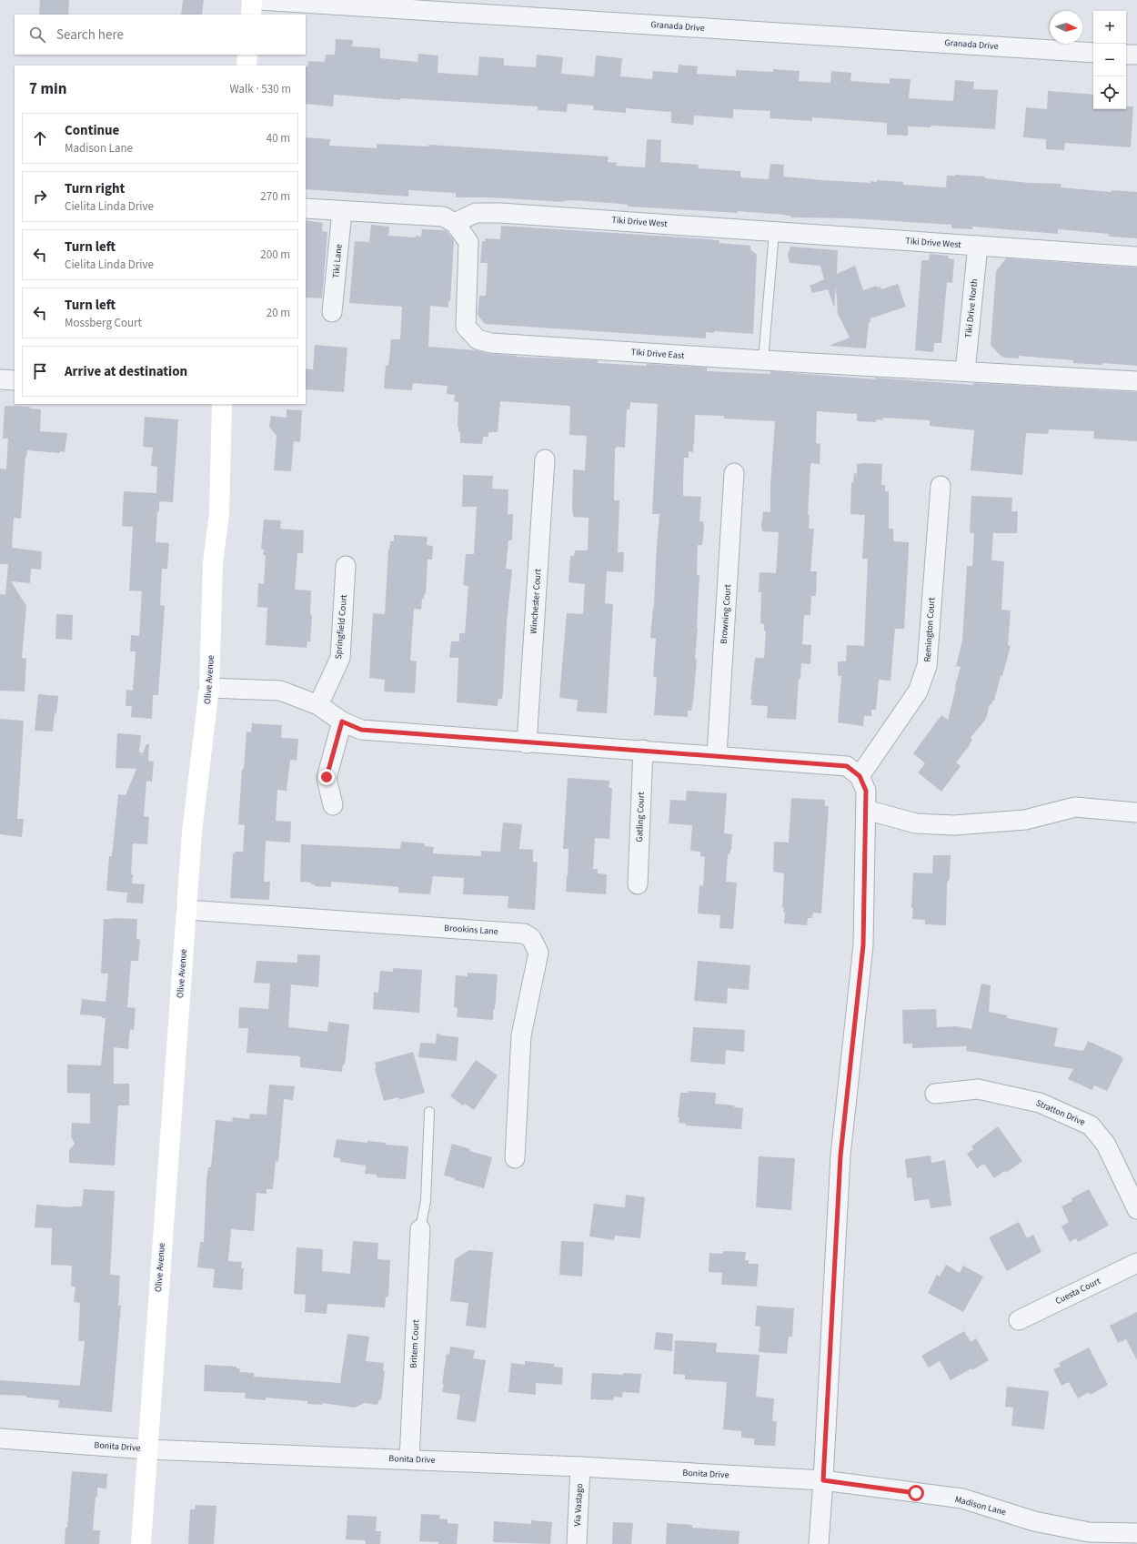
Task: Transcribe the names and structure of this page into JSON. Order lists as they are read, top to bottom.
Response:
{
  "streets": {
    "main road": ["Olive Avenue"],
    "street": [
      "Granada Drive",
      "Tiki Drive West",
      "Tiki Lane",
      "Tiki Drive North",
      "Tiki Drive East",
      "Winchester Court",
      "Browning Court",
      "Springfield Court",
      "Remington Court",
      "Gatling Court",
      "Brookins Lane",
      "Stratton Drive",
      "Cuesta Court",
      "Britem Court",
      "Bonita Drive",
      "Via Vastago",
      "Madison Lane"
    ]
  },
  "crossings": [
    ["Tiki Drive West", "Tiki Drive North"],
    ["Tiki Drive West", "Tiki Drive East"],
    ["Tiki Drive North", "Tiki Drive East"],
    ["Olive Avenue", "Brookins Lane"],
    ["Olive Avenue", "Bonita Drive"],
    ["Britem Court", "Bonita Drive"],
    ["Bonita Drive", "Via Vastago"],
    ["Bonita Drive", "Madison Lane"]
  ],
  "north": "right",
  "page": {
    "map_buttons": ["+", "−"],
    "search": "Search here",
    "heading": ["7 min", "Walk · 530 m"],
    "list": [
      ["Continue", "Madison Lane", "40 m"],
      ["Turn right", "Cielita Linda Drive", "270 m"],
      ["Turn left", "Cielita Linda Drive", "200 m"],
      ["Turn left", "Mossberg Court", "20 m"],
      "Arrive at destination"
    ]
  }
}
